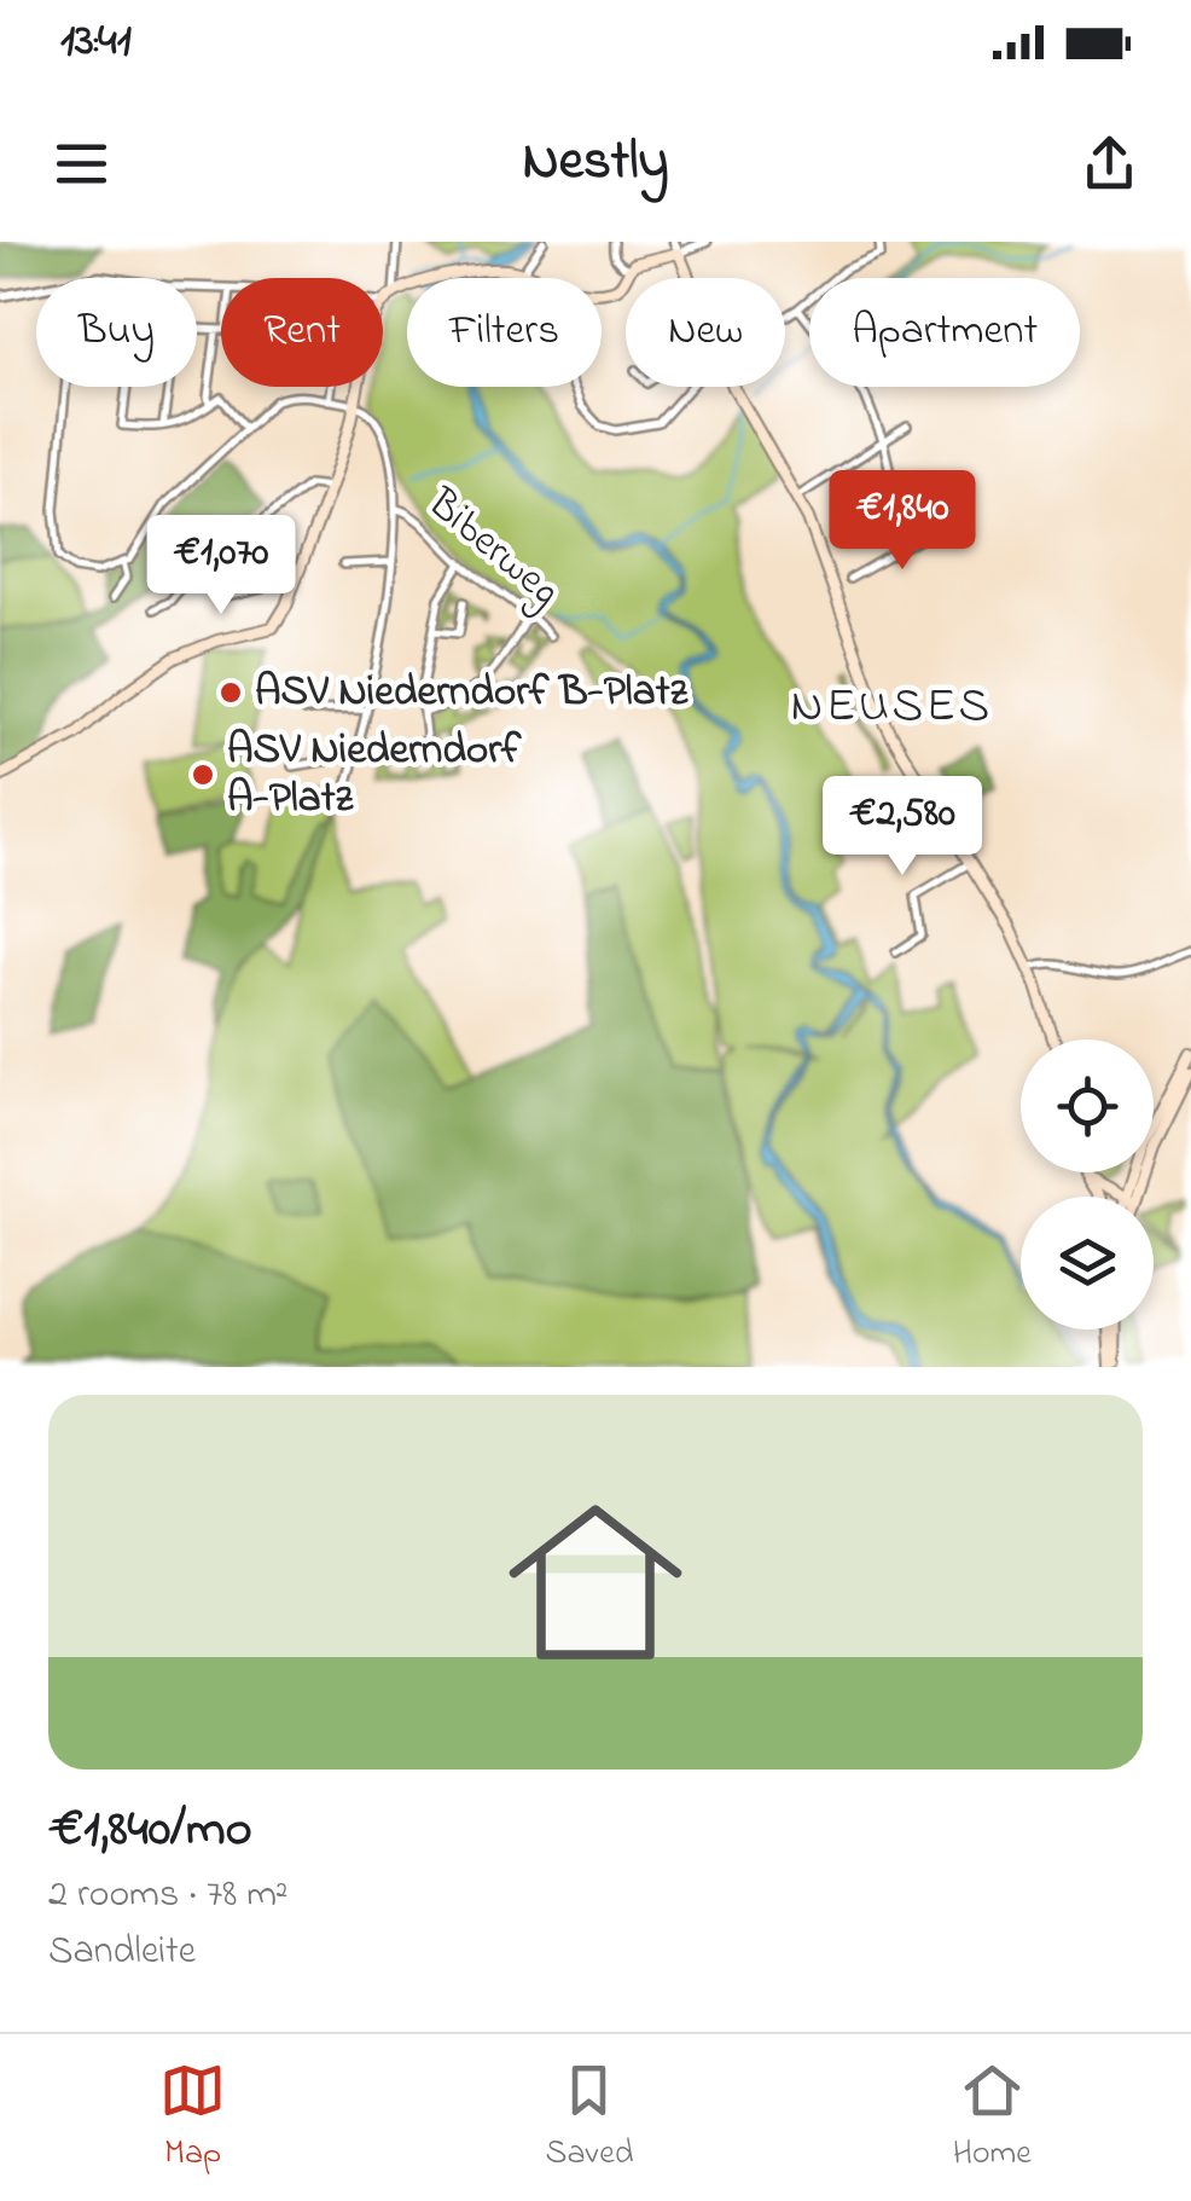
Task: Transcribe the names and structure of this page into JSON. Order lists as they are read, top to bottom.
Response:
{
  "streets": {
    "street": ["Biberweg"]
  },
  "districts": ["NEUSES"],
  "places": ["ASV Niederndorf B-Platz", "ASV Niederndorf A-Platz"],
  "page": {
    "status": "13:41",
    "header": "Nestly",
    "chip": [
      "Buy",
      "Rent",
      "Filters",
      "New",
      "Apartment"
    ],
    "price": ["€1,840", "€1,070", "€2,580"],
    "list": [
      {
        "name": "€1,840/mo",
        "note": "2 rooms · 78 m² · Sandleite"
      }
    ],
    "tabs": ["Map", "Saved", "Home"]
  }
}
